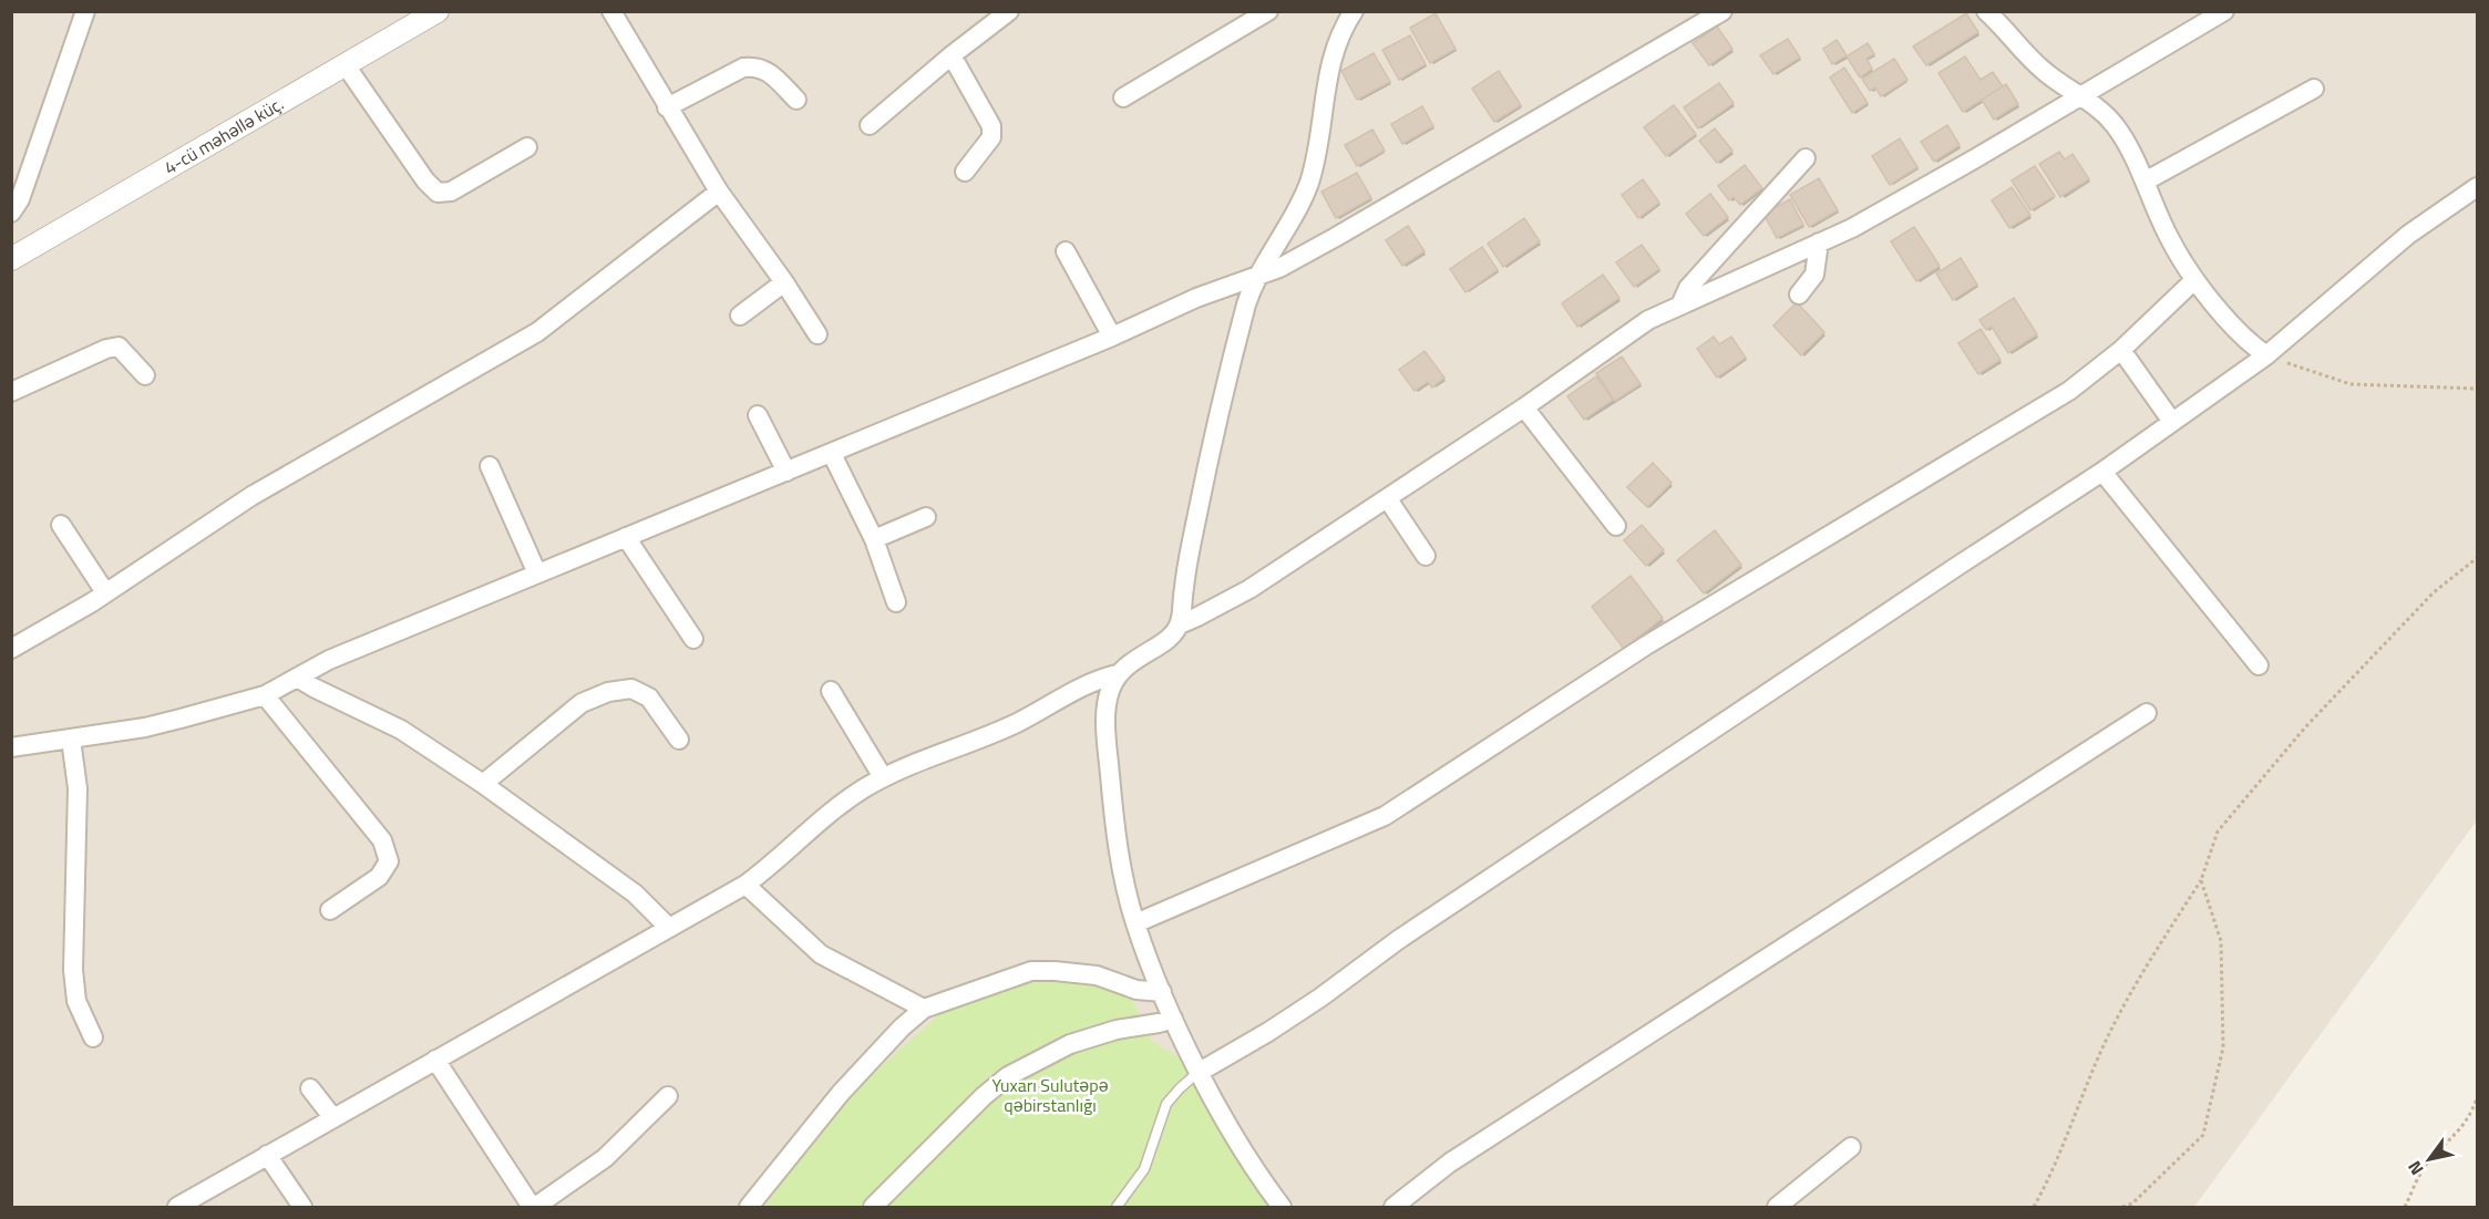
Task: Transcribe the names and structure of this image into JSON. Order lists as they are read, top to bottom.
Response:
{
  "streets": {
    "street": ["4-cü məhəllə küç."]
  },
  "parks": ["Yuxarı Sulutəpə qəbirstanlığı"],
  "north": "bottom left"
}
